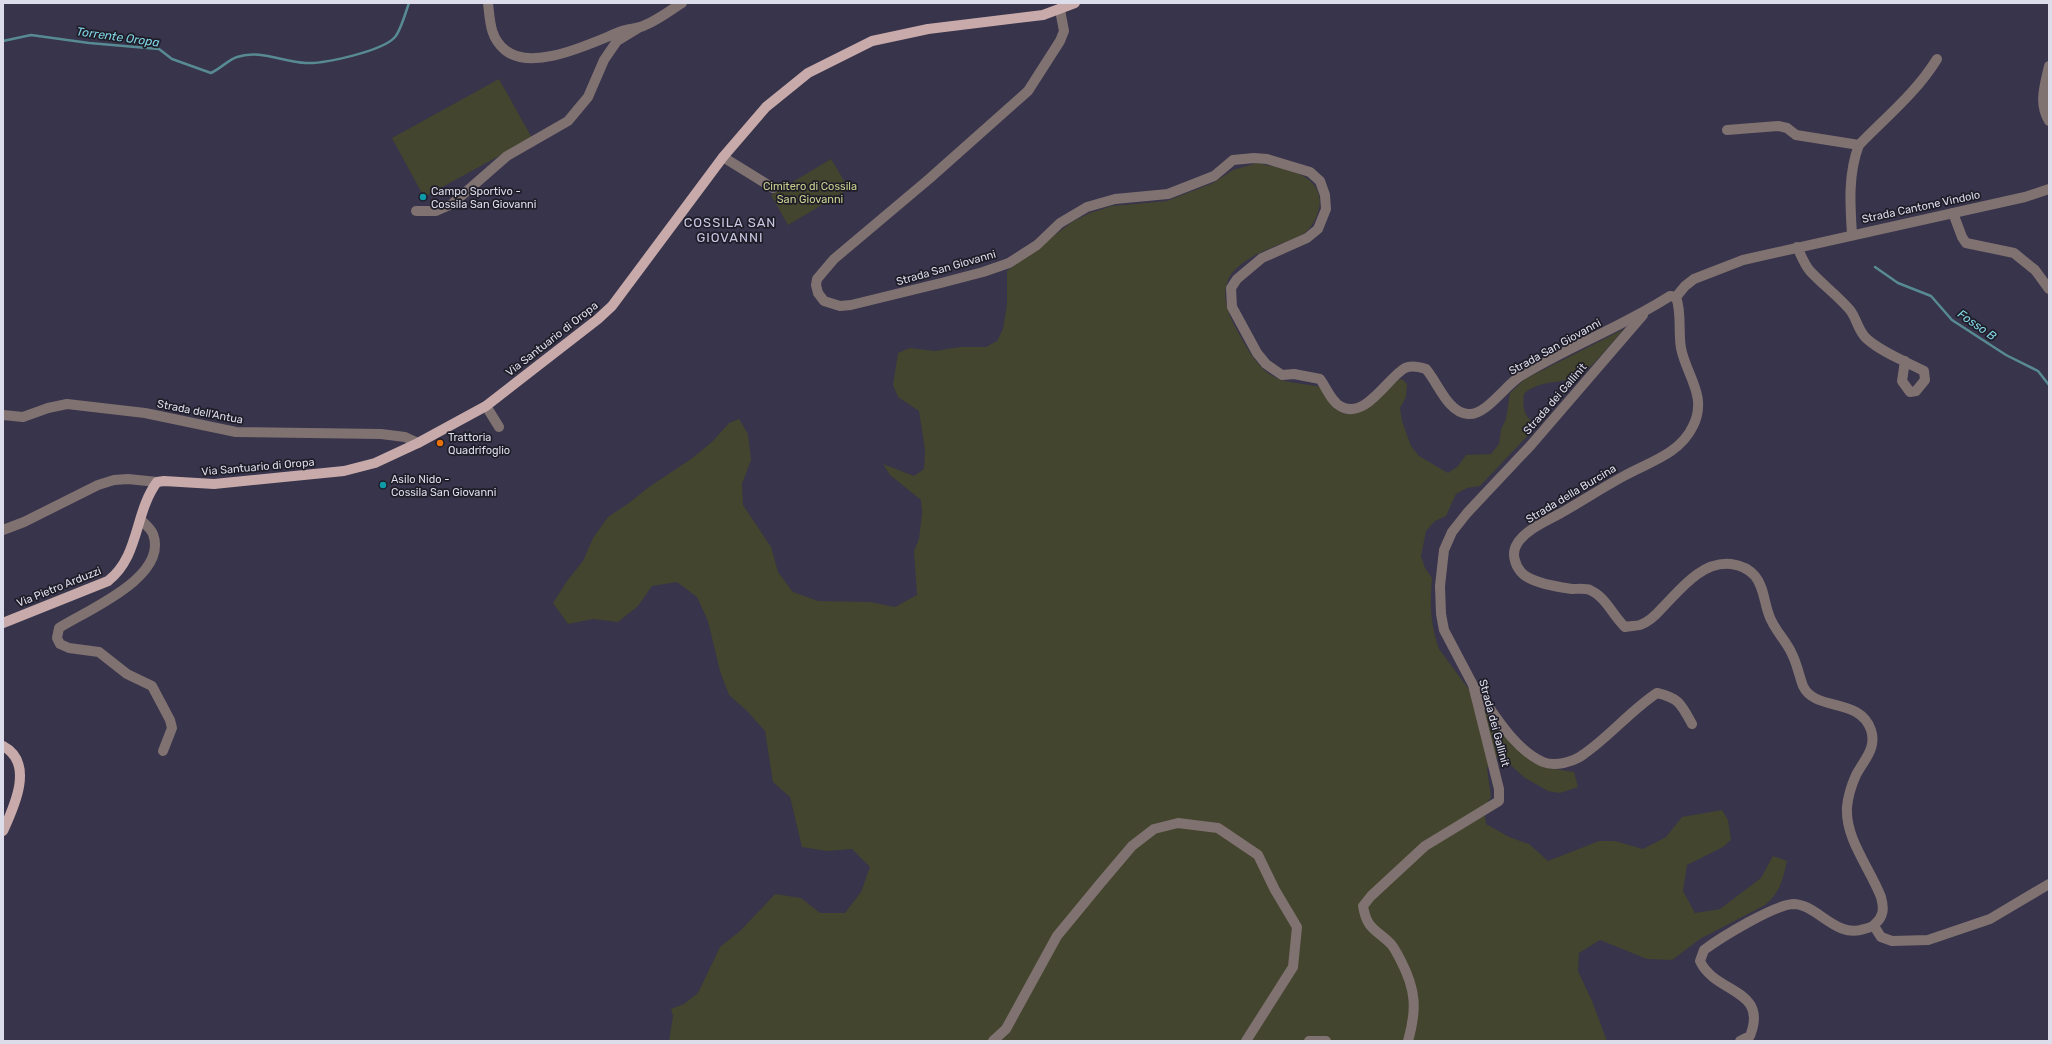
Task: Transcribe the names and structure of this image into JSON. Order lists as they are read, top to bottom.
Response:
{
  "streets": {
    "main road": ["Via Santuario di Oropa", "Via Pietro Arduzzi"],
    "street": [
      "Strada Cantone Vindolo",
      "Strada San Giovanni",
      "Strada dei Gallinit",
      "Strada dell'Antua",
      "Strada della Burcina"
    ]
  },
  "crossings": [
    ["Strada Cantone Vindolo", "Strada San Giovanni"],
    ["Strada Cantone Vindolo", "Strada della Burcina"],
    ["Strada San Giovanni", "Via Santuario di Oropa"],
    ["Strada San Giovanni", "Strada dei Gallinit"],
    ["Strada San Giovanni", "Strada della Burcina"],
    ["Via Santuario di Oropa", "Strada dell'Antua"],
    ["Via Santuario di Oropa", "Via Pietro Arduzzi"]
  ],
  "districts": ["COSSILA SAN GIOVANNI"],
  "water": ["Torrente Oropa", "Fosso B"],
  "parks": ["Cimitero di Cossila San Giovanni"],
  "places": ["Campo Sportivo - Cossila San Giovanni", "Trattoria Quadrifoglio", "Asilo Nido - Cossila San Giovanni"]
}
